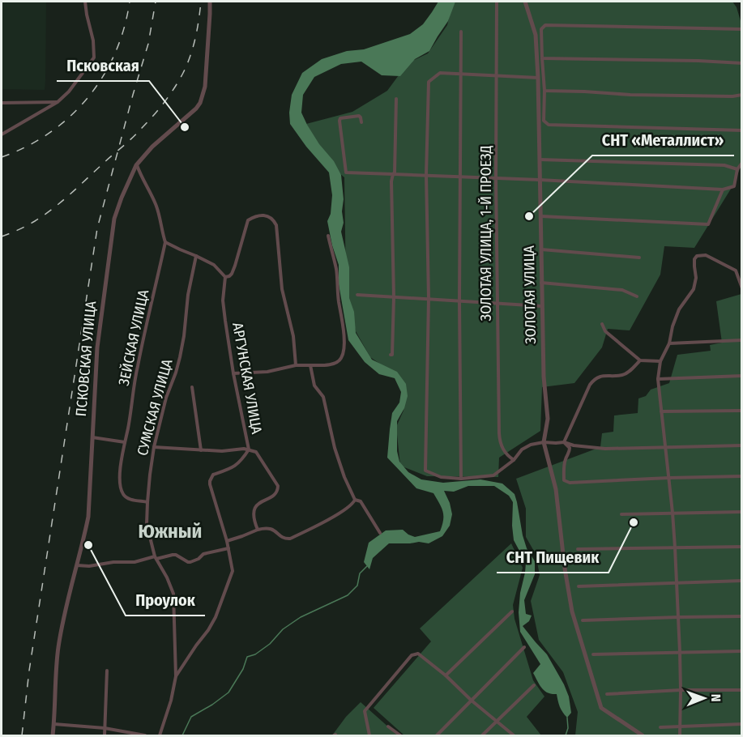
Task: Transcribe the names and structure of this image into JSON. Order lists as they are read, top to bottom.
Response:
{
  "streets": {
    "street": [
      "ЗОЛОТАЯ УЛИЦА, 1-Й ПРОЕЗД",
      "ЗОЛОТАЯ УЛИЦА",
      "ЗЕЙСКАЯ УЛИЦА",
      "ПСКОВСКАЯ УЛИЦА",
      "АРГУНСКАЯ УЛИЦА",
      "СУМСКАЯ УЛИЦА"
    ]
  },
  "crossings": [
    ["ЗЕЙСКАЯ УЛИЦА", "ПСКОВСКАЯ УЛИЦА"],
    ["ЗЕЙСКАЯ УЛИЦА", "СУМСКАЯ УЛИЦА"],
    ["АРГУНСКАЯ УЛИЦА", "СУМСКАЯ УЛИЦА"]
  ],
  "districts": ["Южный"],
  "places": [
    "Псковская",
    "СНТ «Металлист»",
    "СНТ Пищевик",
    "Проулок"
  ],
  "north": "right"
}
